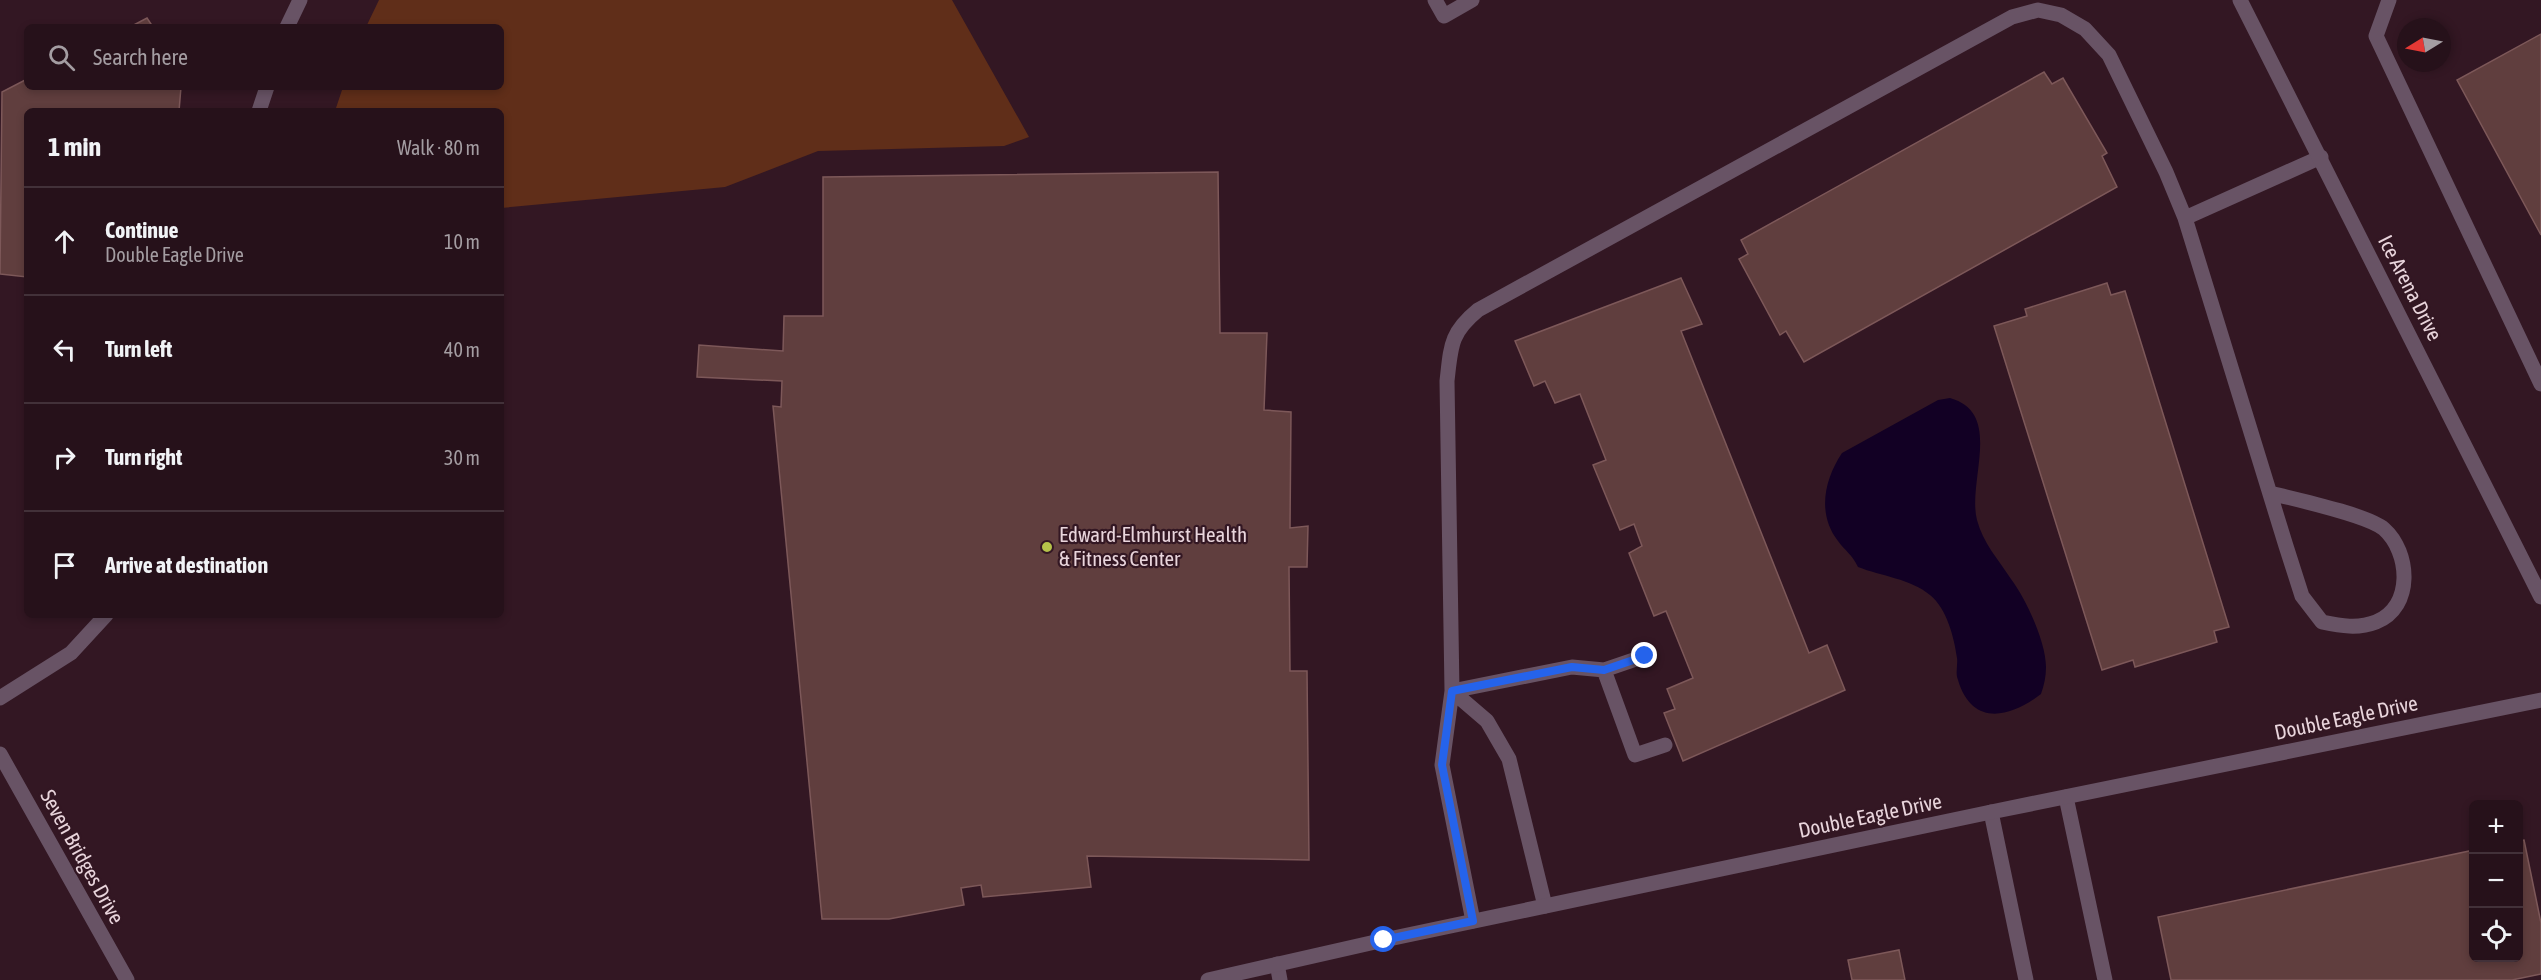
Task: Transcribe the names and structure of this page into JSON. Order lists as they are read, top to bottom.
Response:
{
  "streets": {
    "street": ["Ice Arena Drive", "Double Eagle Drive", "Seven Bridges Drive"]
  },
  "places": ["Edward-Elmhurst Health & Fitness Center"],
  "north": "left",
  "page": {
    "search": "Search here",
    "heading": ["1 min", "Walk · 80 m"],
    "list": [
      ["Continue", "Double Eagle Drive", "10 m"],
      ["Turn left", "40 m"],
      ["Turn right", "30 m"],
      "Arrive at destination"
    ],
    "map_buttons": ["+", "−"]
  }
}
